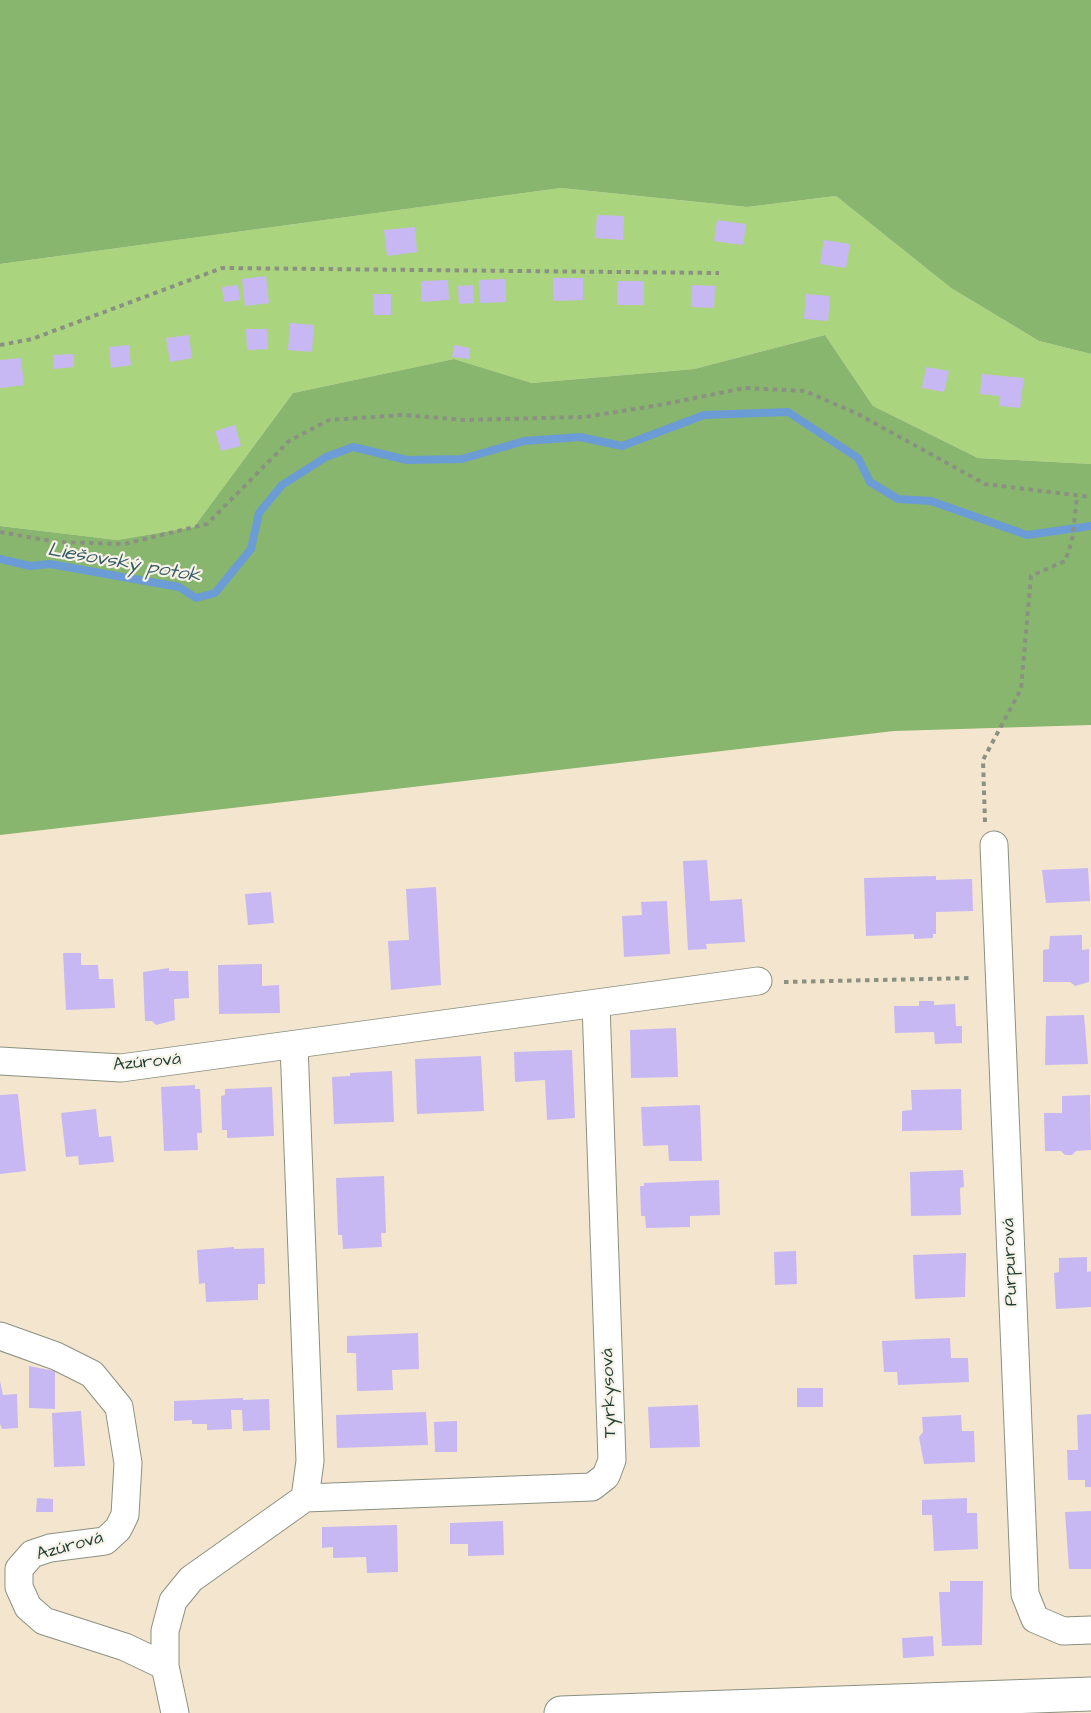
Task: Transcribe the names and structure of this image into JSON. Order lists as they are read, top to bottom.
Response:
{
  "streets": {
    "street": ["Azúrová", "Purpurová", "Tyrkysová"]
  },
  "water": ["Liešovský potok"]
}
